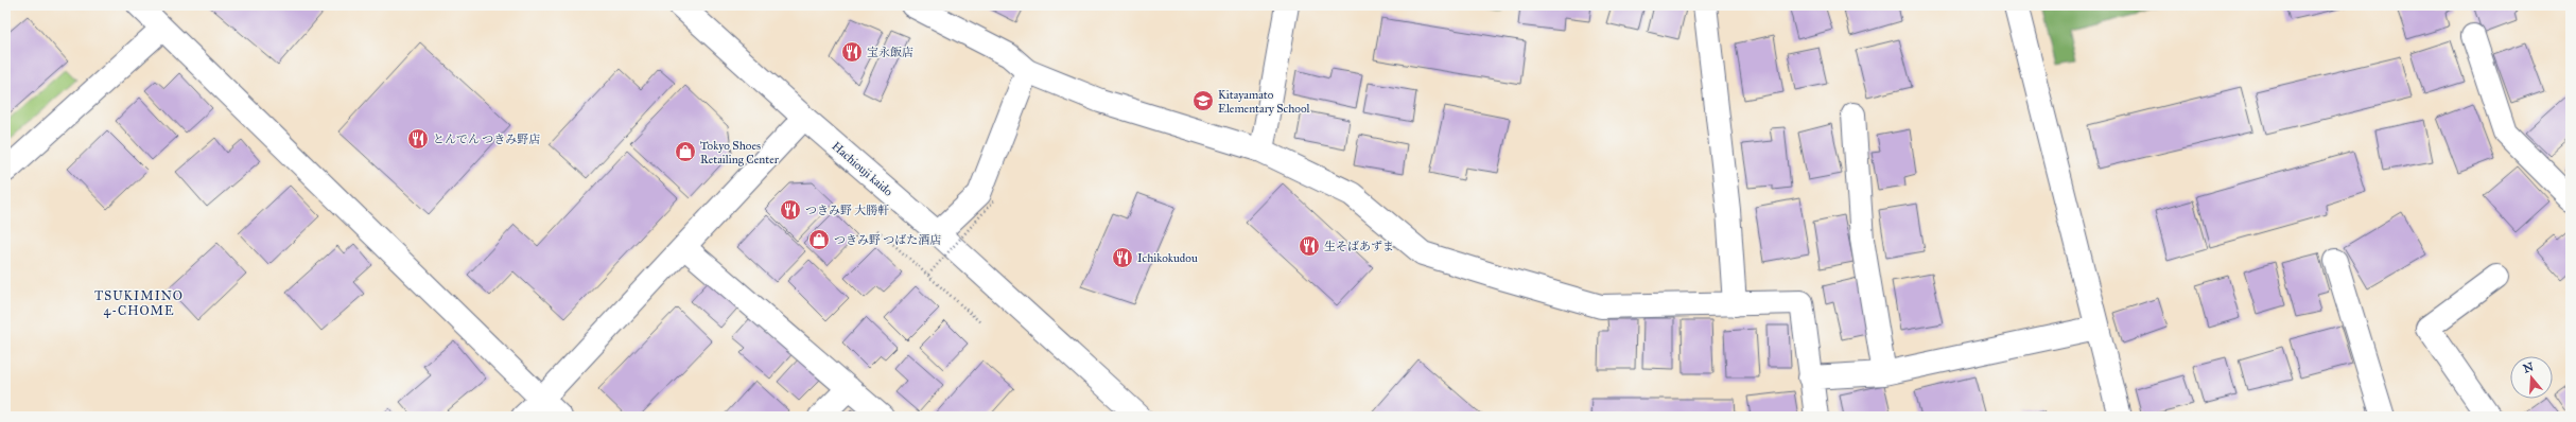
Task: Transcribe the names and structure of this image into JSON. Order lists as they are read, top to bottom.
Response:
{
  "streets": {
    "street": ["Hachiouji kaido"]
  },
  "districts": ["TSUKIMINO 4-CHOME"],
  "places": {
    "restaurant": [
      "宝永飯店",
      "とんでん つきみ野店",
      "つきみ野 大勝軒",
      "生そばあずま",
      "Ichikokudou"
    ],
    "school or university": ["Kitayamato Elementary School"],
    "shop": ["Tokyo Shoes Retailing Center", "つきみ野 つばた酒店"]
  },
  "north": "top"
}
